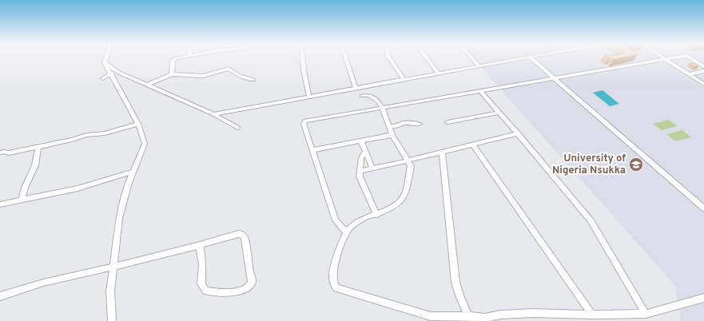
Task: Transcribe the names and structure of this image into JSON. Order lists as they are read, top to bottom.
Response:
{
  "places": {
    "school or university": ["University of Nigeria Nsukka"]
  }
}
